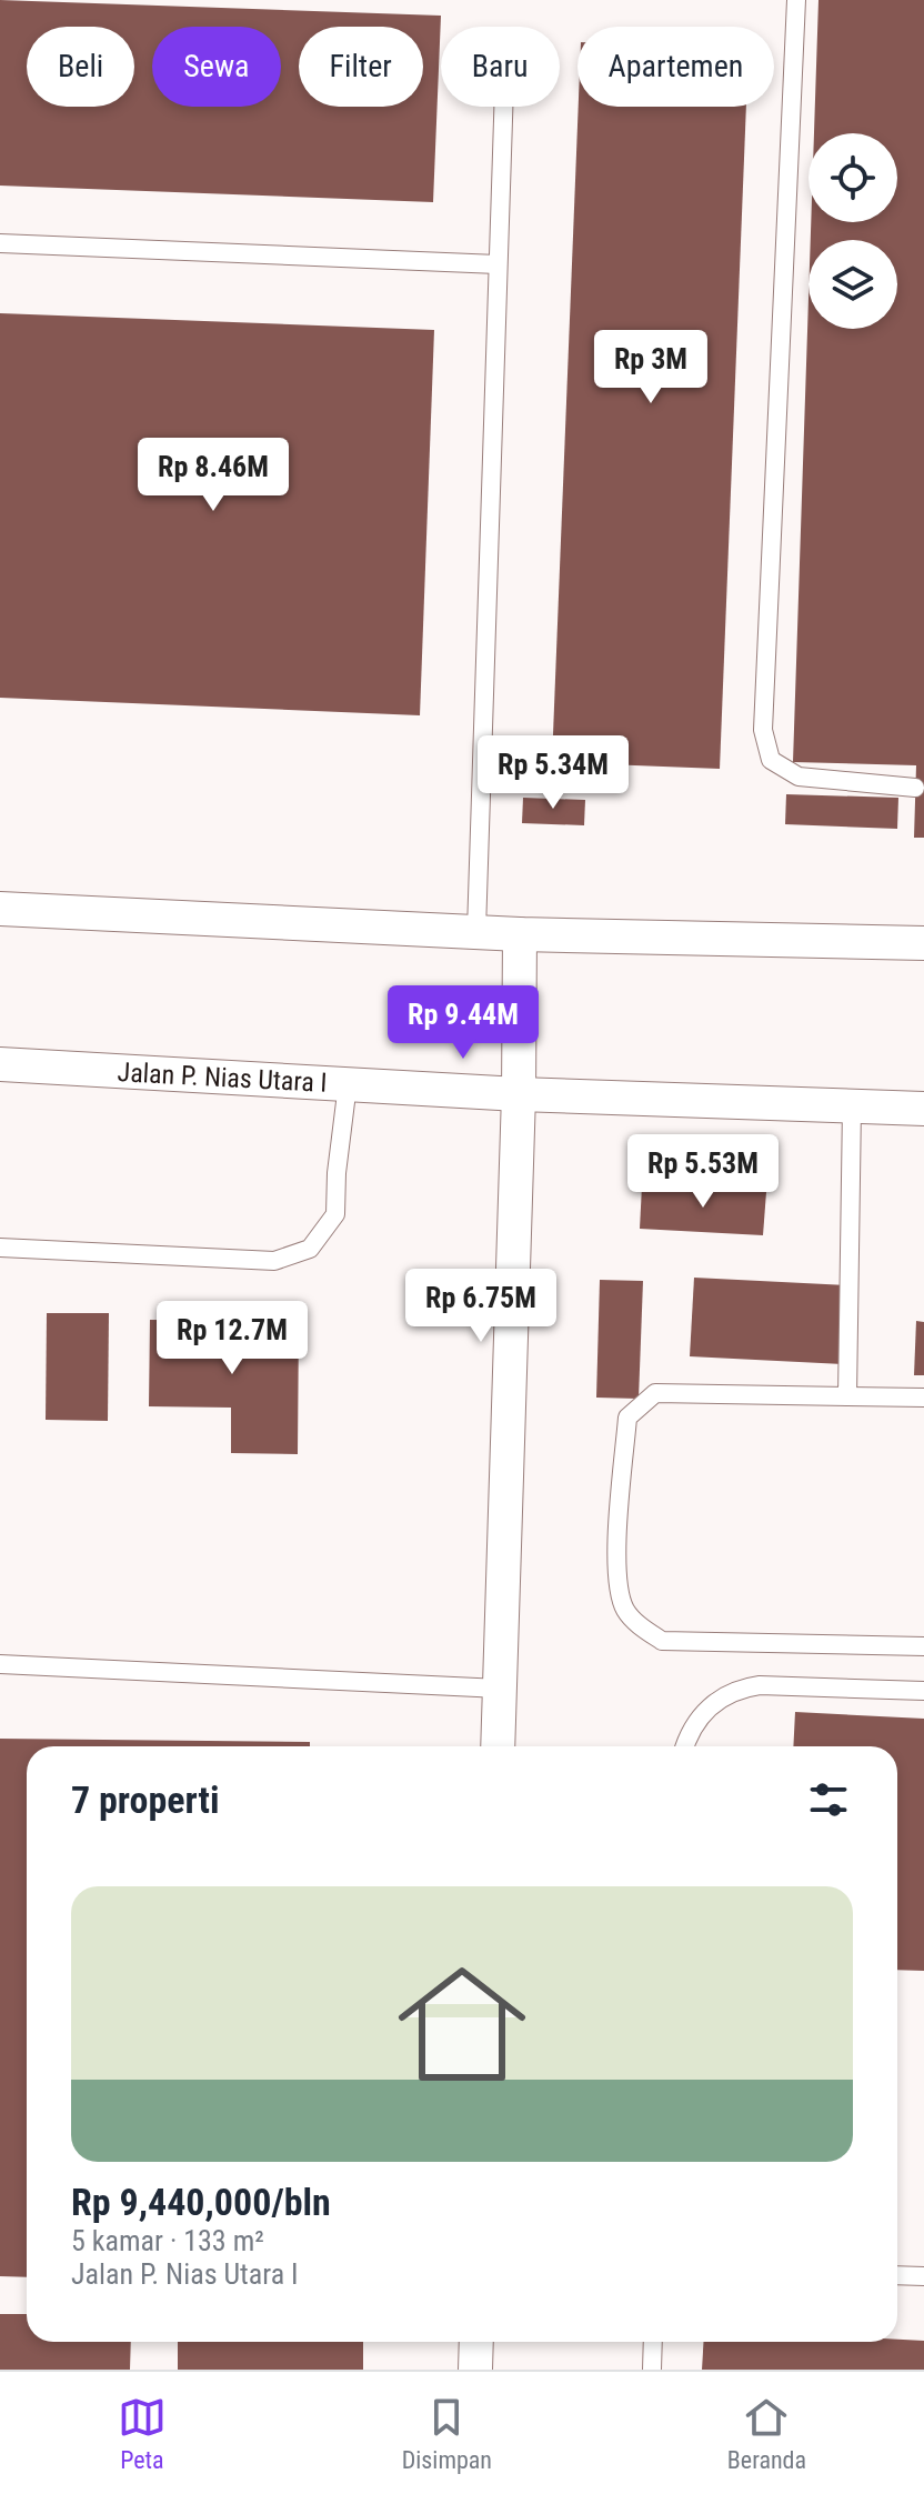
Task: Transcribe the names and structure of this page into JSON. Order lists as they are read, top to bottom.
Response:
{
  "streets": {
    "street": ["Jalan P. Nias Utara I"]
  },
  "page": {
    "chip": [
      "Beli",
      "Sewa",
      "Filter",
      "Baru",
      "Apartemen"
    ],
    "price": [
      "Rp 3M",
      "Rp 8.46M",
      "Rp 5.34M",
      "Rp 9.44M",
      "Rp 5.53M",
      "Rp 6.75M",
      "Rp 12.7M"
    ],
    "heading": "7 properti",
    "list": [
      {
        "name": "Rp 9,440,000/bln",
        "note": "5 kamar · 133 m² · Jalan P. Nias Utara I"
      }
    ],
    "tabs": ["Peta", "Disimpan", "Beranda"]
  }
}
